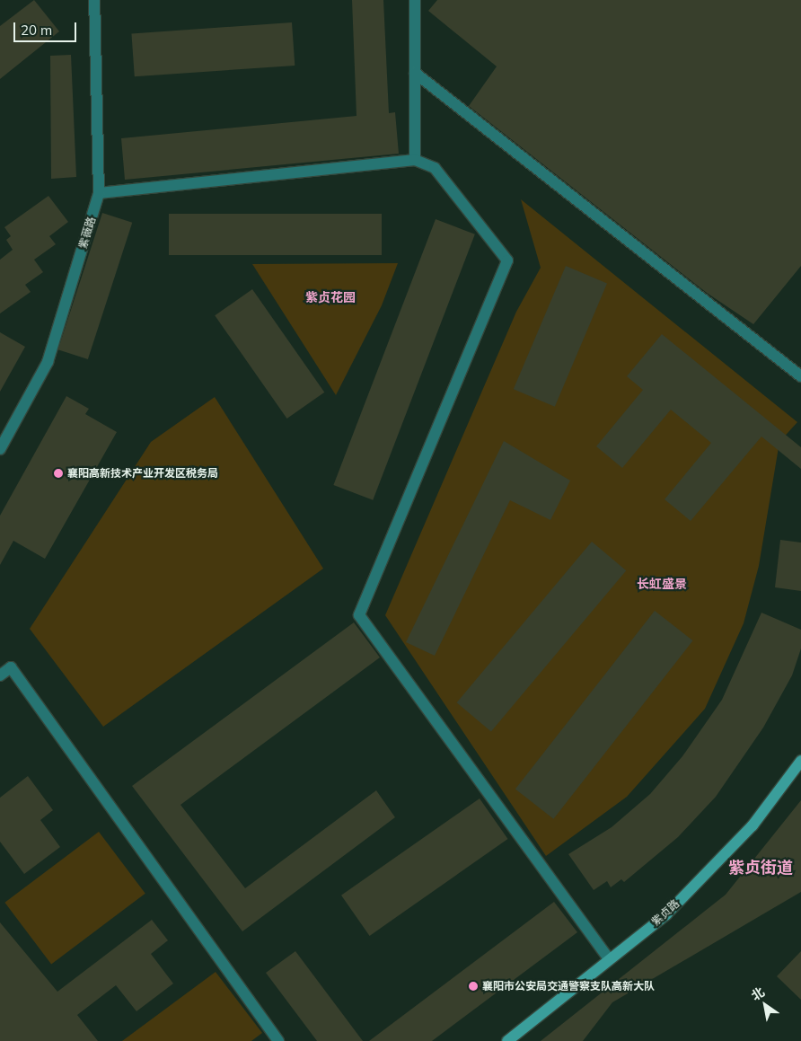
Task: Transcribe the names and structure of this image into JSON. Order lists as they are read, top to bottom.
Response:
{
  "streets": {
    "street": ["紫薇路", "紫贞路"]
  },
  "districts": ["紫贞花园", "长虹盛景", "紫贞街道"],
  "places": ["襄阳高新技术产业开发区税务局", "襄阳市公安局交通警察支队高新大队"],
  "scale_bar": "20 m",
  "north": "top left"
}
